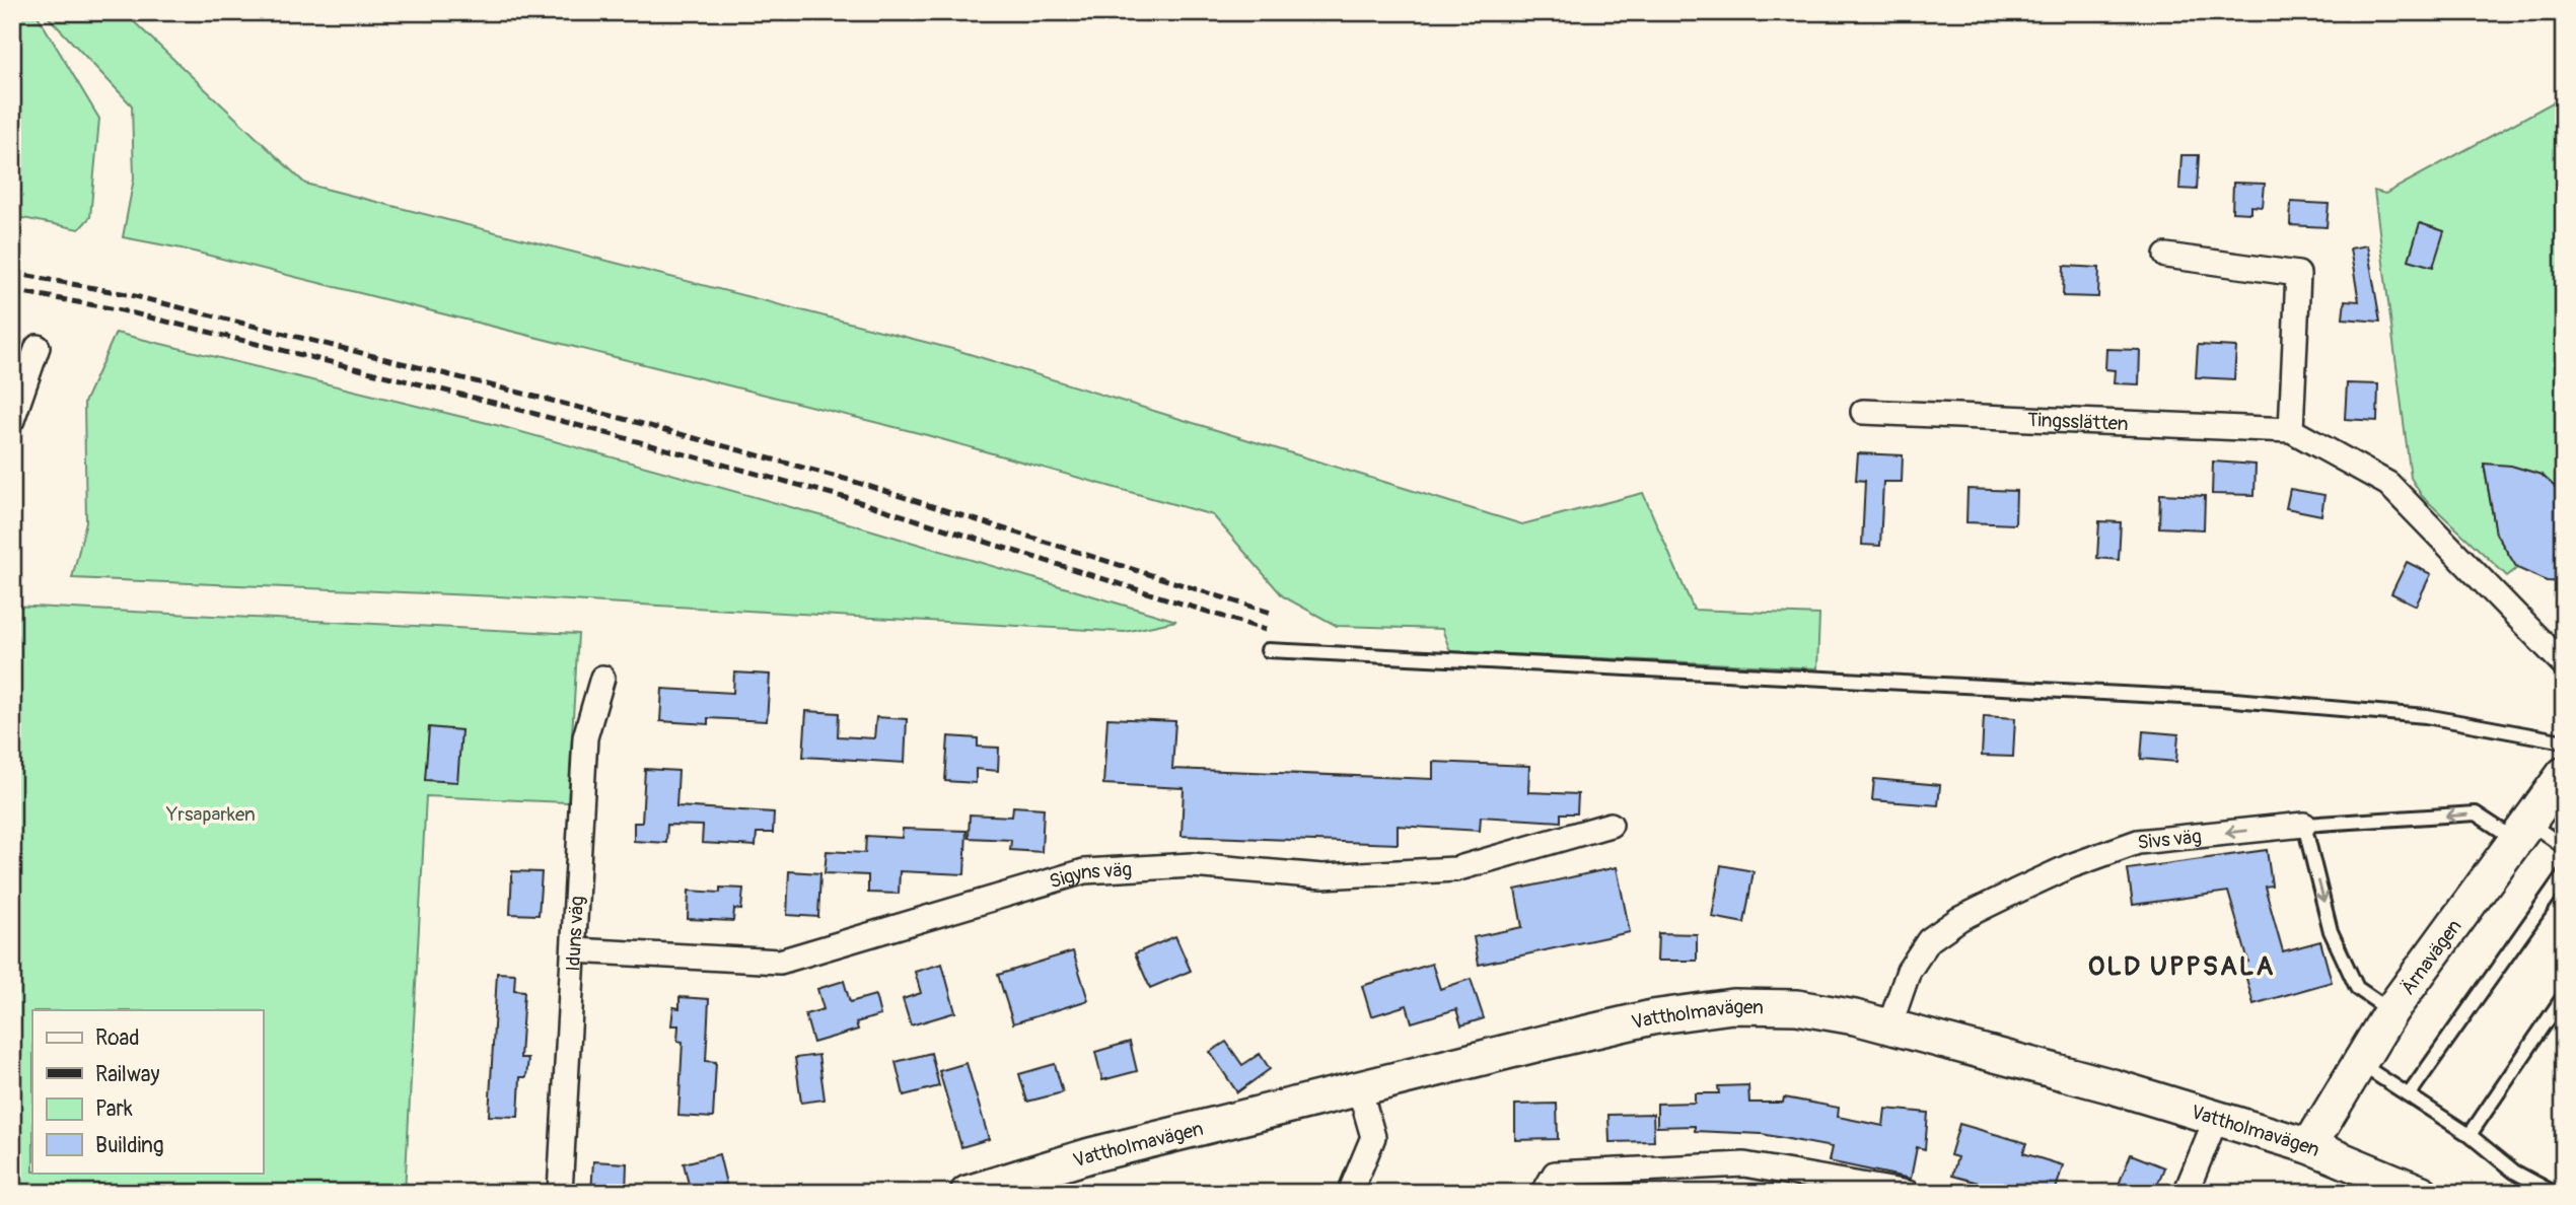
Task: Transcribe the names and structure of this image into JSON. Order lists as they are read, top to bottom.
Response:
{
  "streets": {
    "main road": ["Ärnavägen", "Vattholmavägen"],
    "street": [
      "Tingsslätten",
      "Sivs väg",
      "Sigyns väg",
      "Iduns väg"
    ]
  },
  "crossings": [
    ["Sivs väg", "Ärnavägen"],
    ["Sivs väg", "Vattholmavägen"],
    ["Sigyns väg", "Iduns väg"],
    ["Ärnavägen", "Vattholmavägen"]
  ],
  "districts": ["OLD UPPSALA"],
  "parks": ["Yrsaparken"],
  "legend": [
    "Road",
    "Railway",
    "Park",
    "Building"
  ]
}
